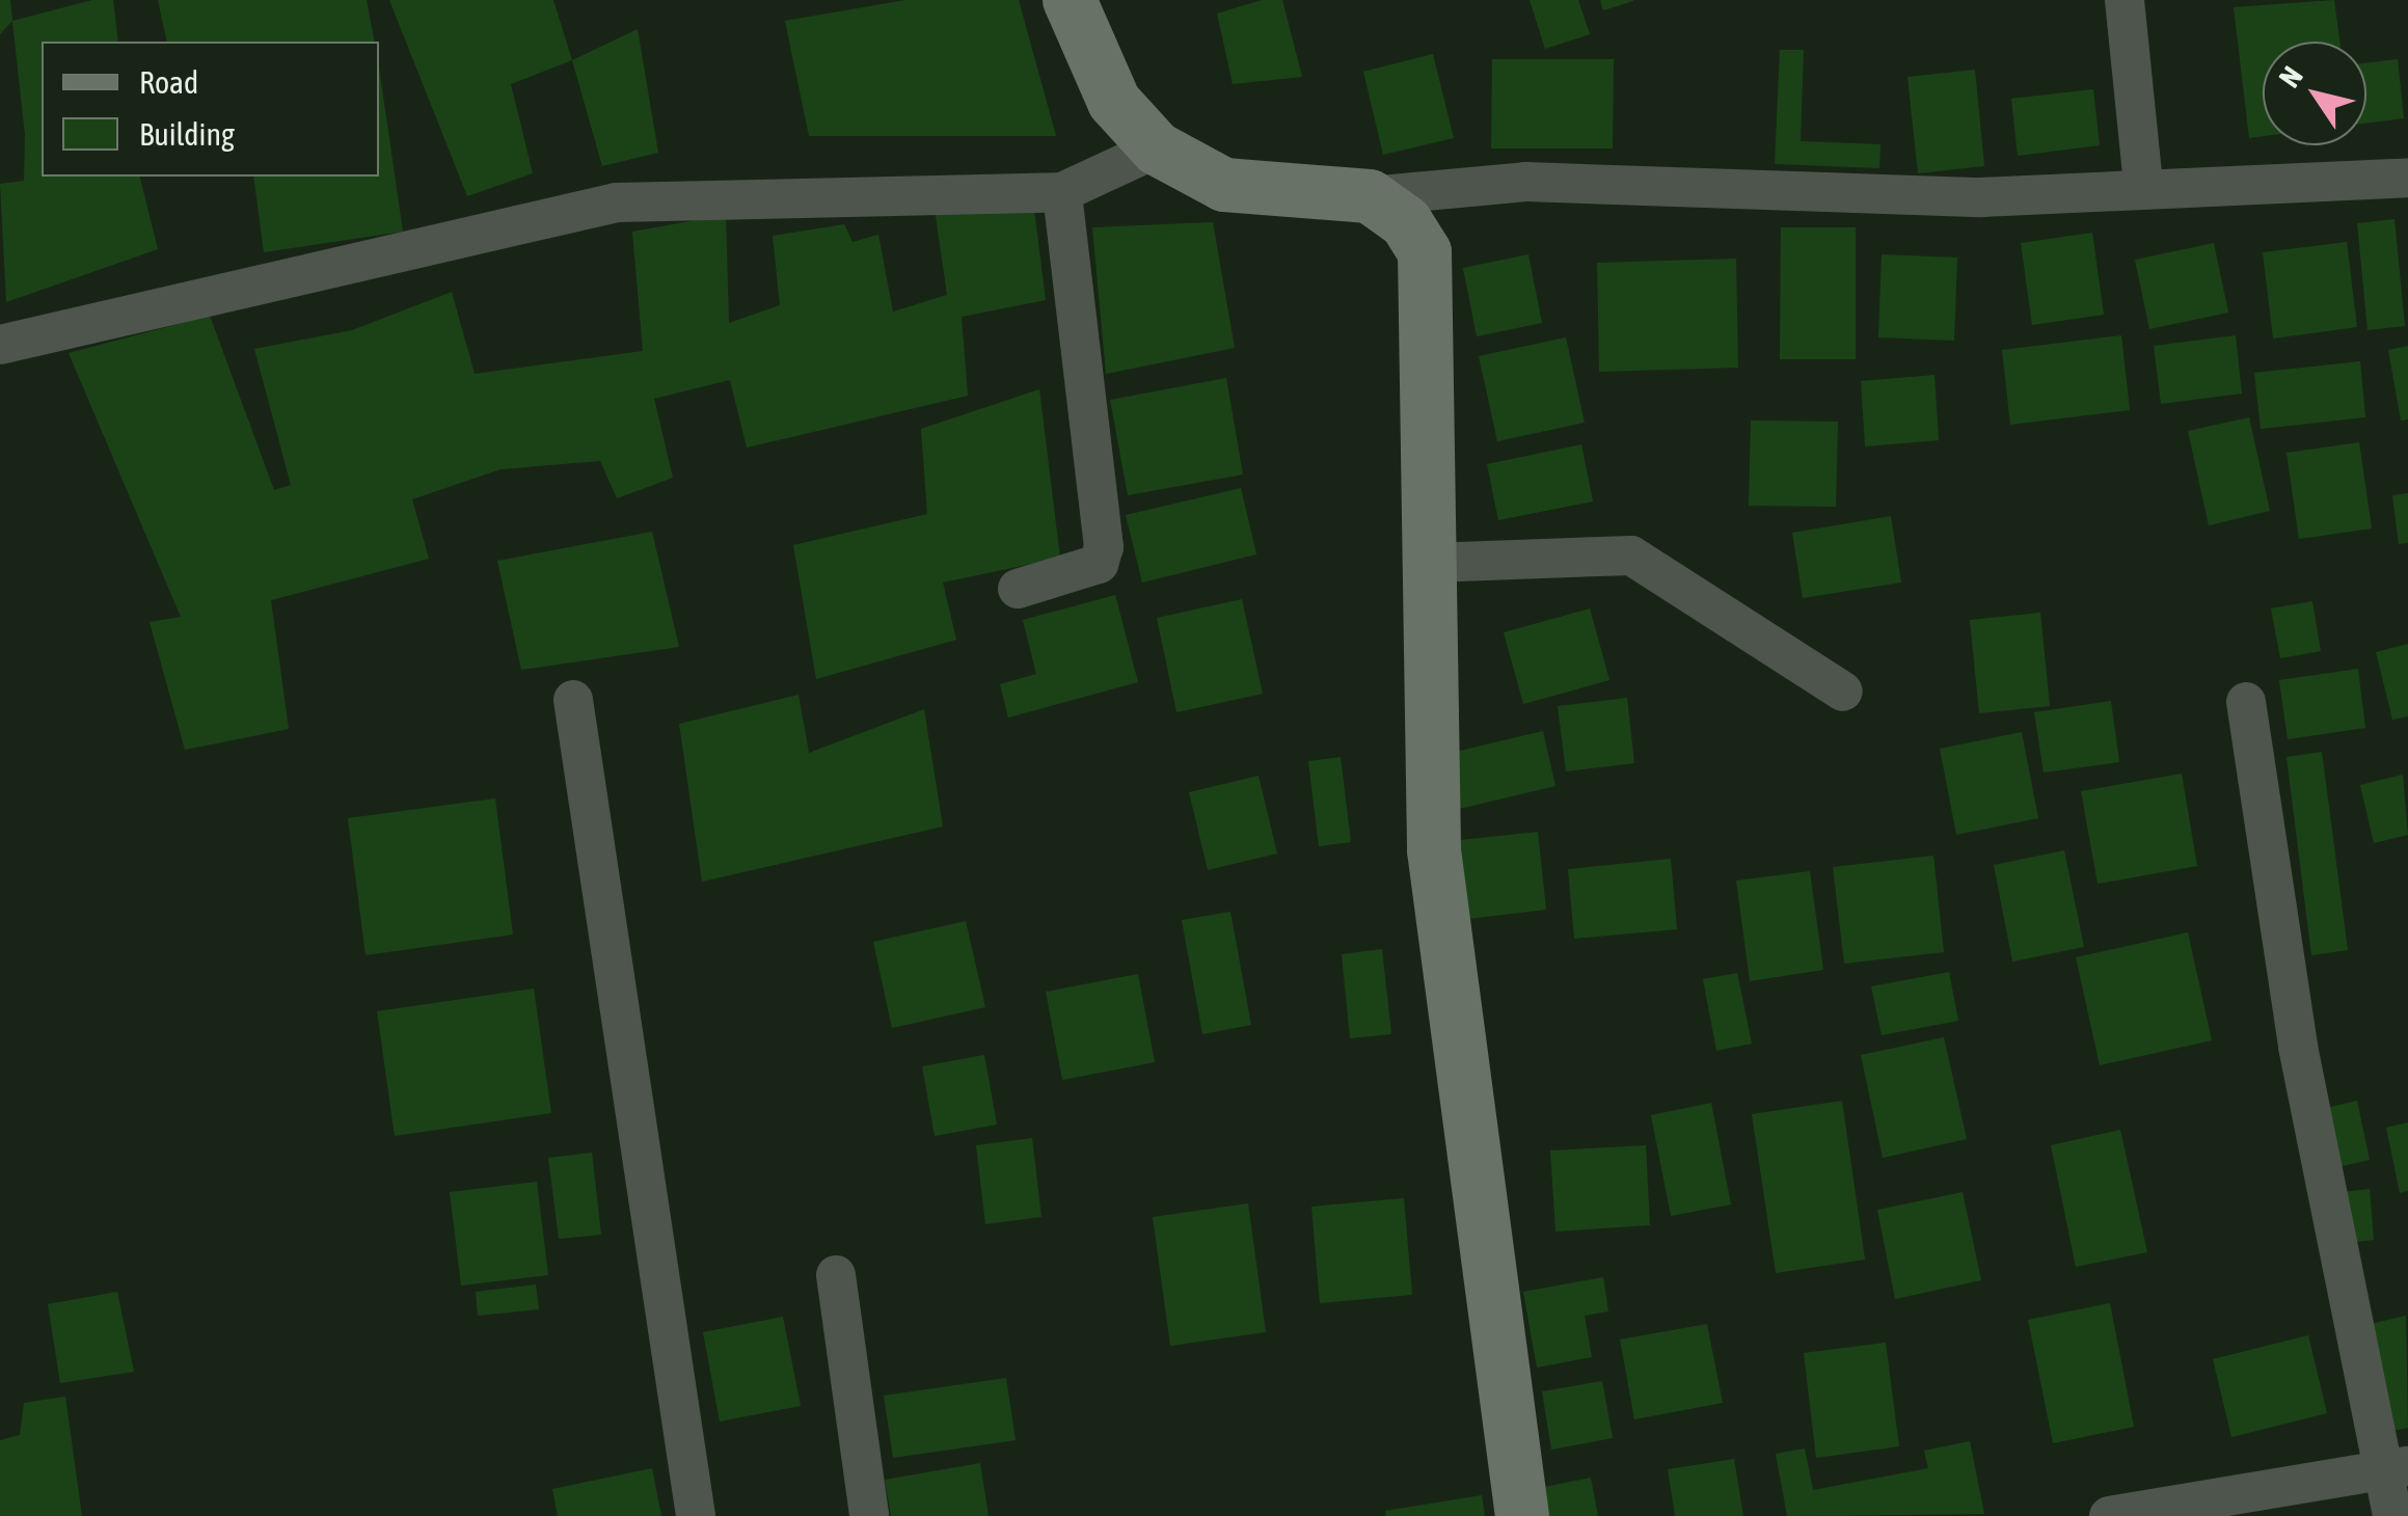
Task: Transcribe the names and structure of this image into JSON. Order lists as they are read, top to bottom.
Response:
{
  "legend": ["Road", "Building"],
  "north": "top left"
}
